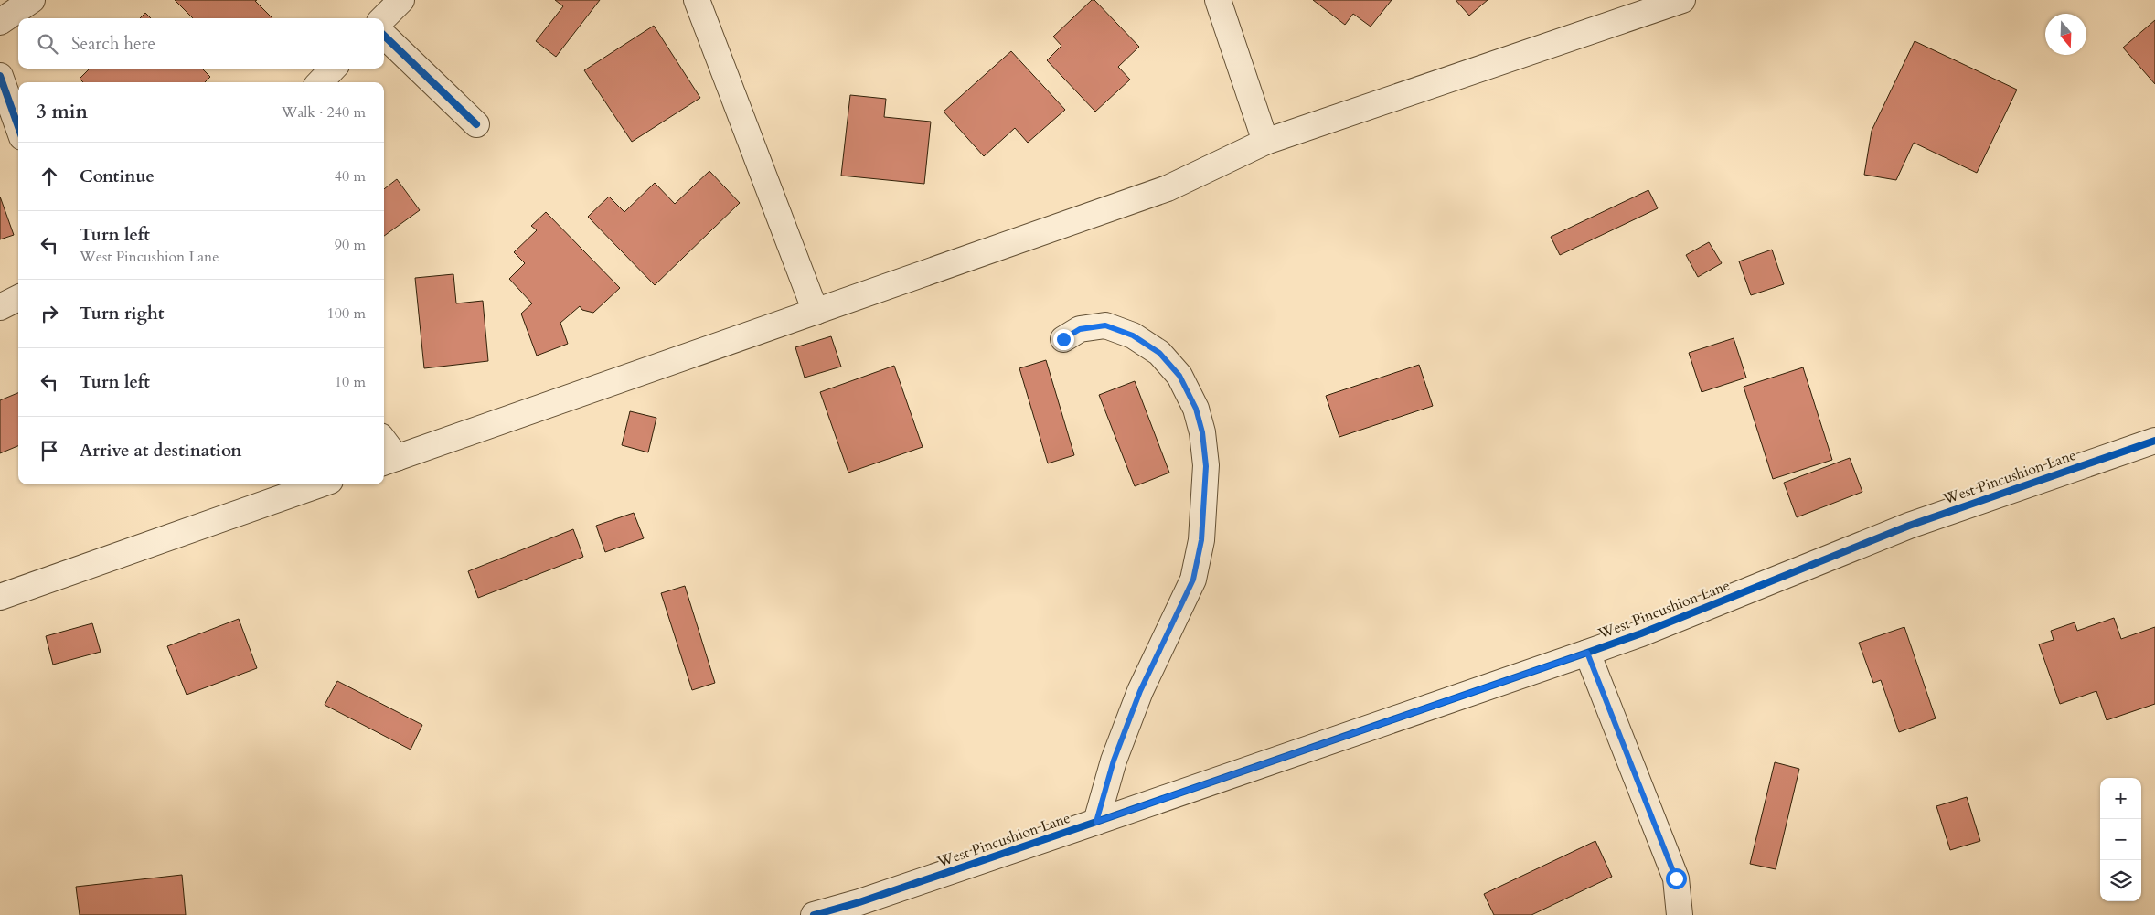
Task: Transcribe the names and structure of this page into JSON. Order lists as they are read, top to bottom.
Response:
{
  "streets": {
    "street": ["West Pincushion Lane"]
  },
  "north": "bottom",
  "page": {
    "search": "Search here",
    "heading": ["3 min", "Walk · 240 m"],
    "list": [
      ["Continue", "40 m"],
      ["Turn left", "West Pincushion Lane", "90 m"],
      ["Turn right", "100 m"],
      ["Turn left", "10 m"],
      "Arrive at destination"
    ],
    "map_buttons": ["+", "−"]
  }
}
